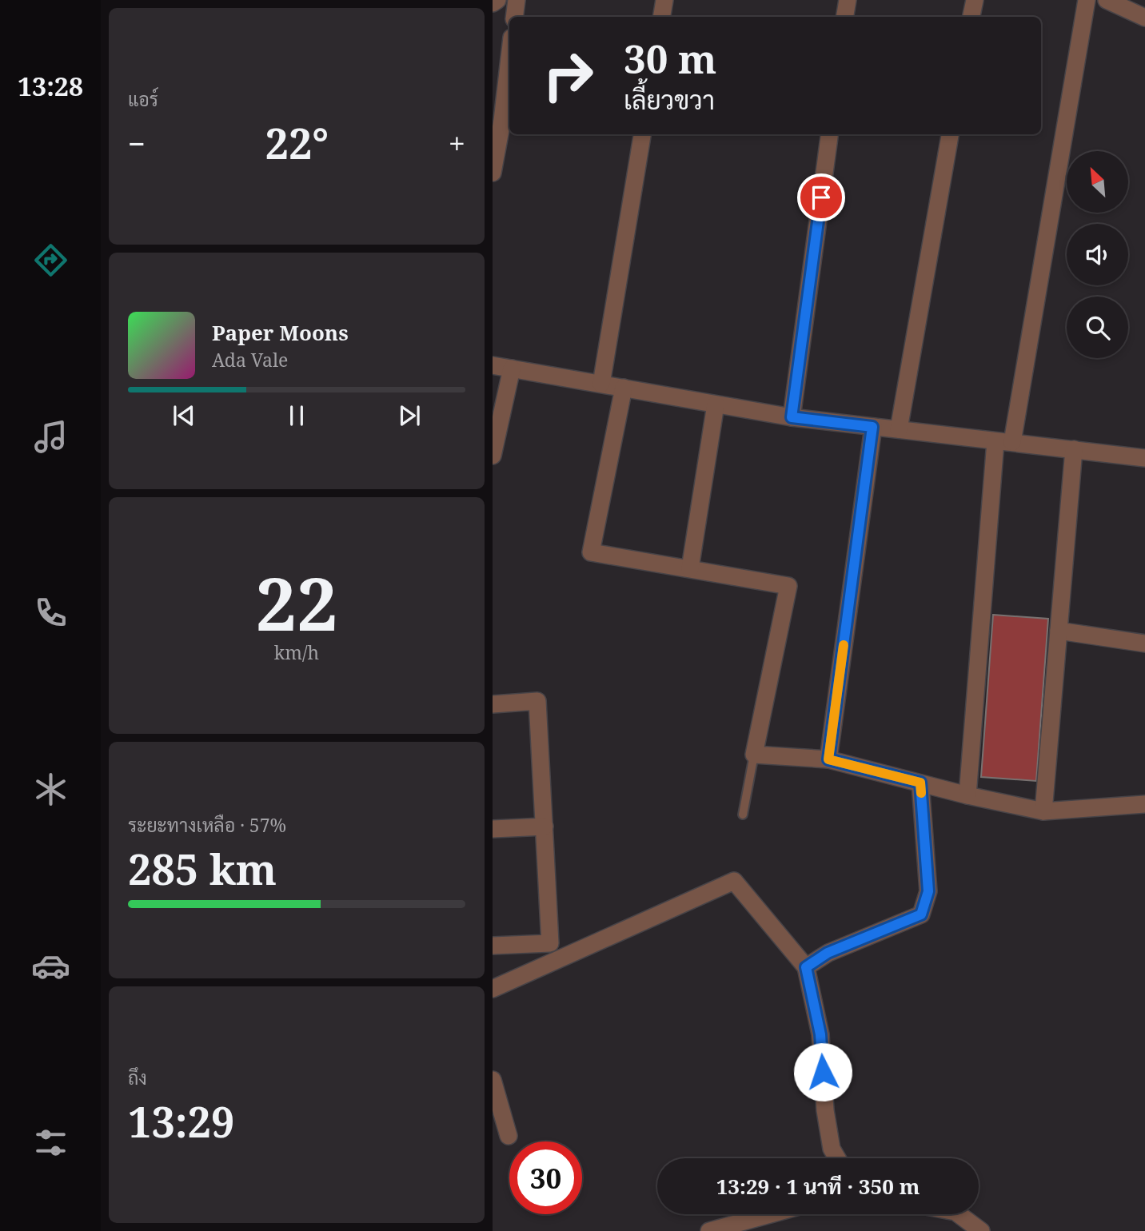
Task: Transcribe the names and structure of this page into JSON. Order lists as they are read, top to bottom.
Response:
{
  "north": "top left",
  "page": {
    "tabs": "13:28",
    "tile": [
      "แอร์",
      ["22", "km/h"],
      ["ระยะทางเหลือ · 57%", "285 km"],
      ["ถึง", "13:29"]
    ],
    "turn": ["30 m", "เลี้ยวขวา"],
    "heat": ["−", "22°", "+"],
    "song": ["Paper Moons", "Ada Vale"],
    "limit": "30",
    "trip": "13:29 · 1 นาที · 350 m"
  }
}
